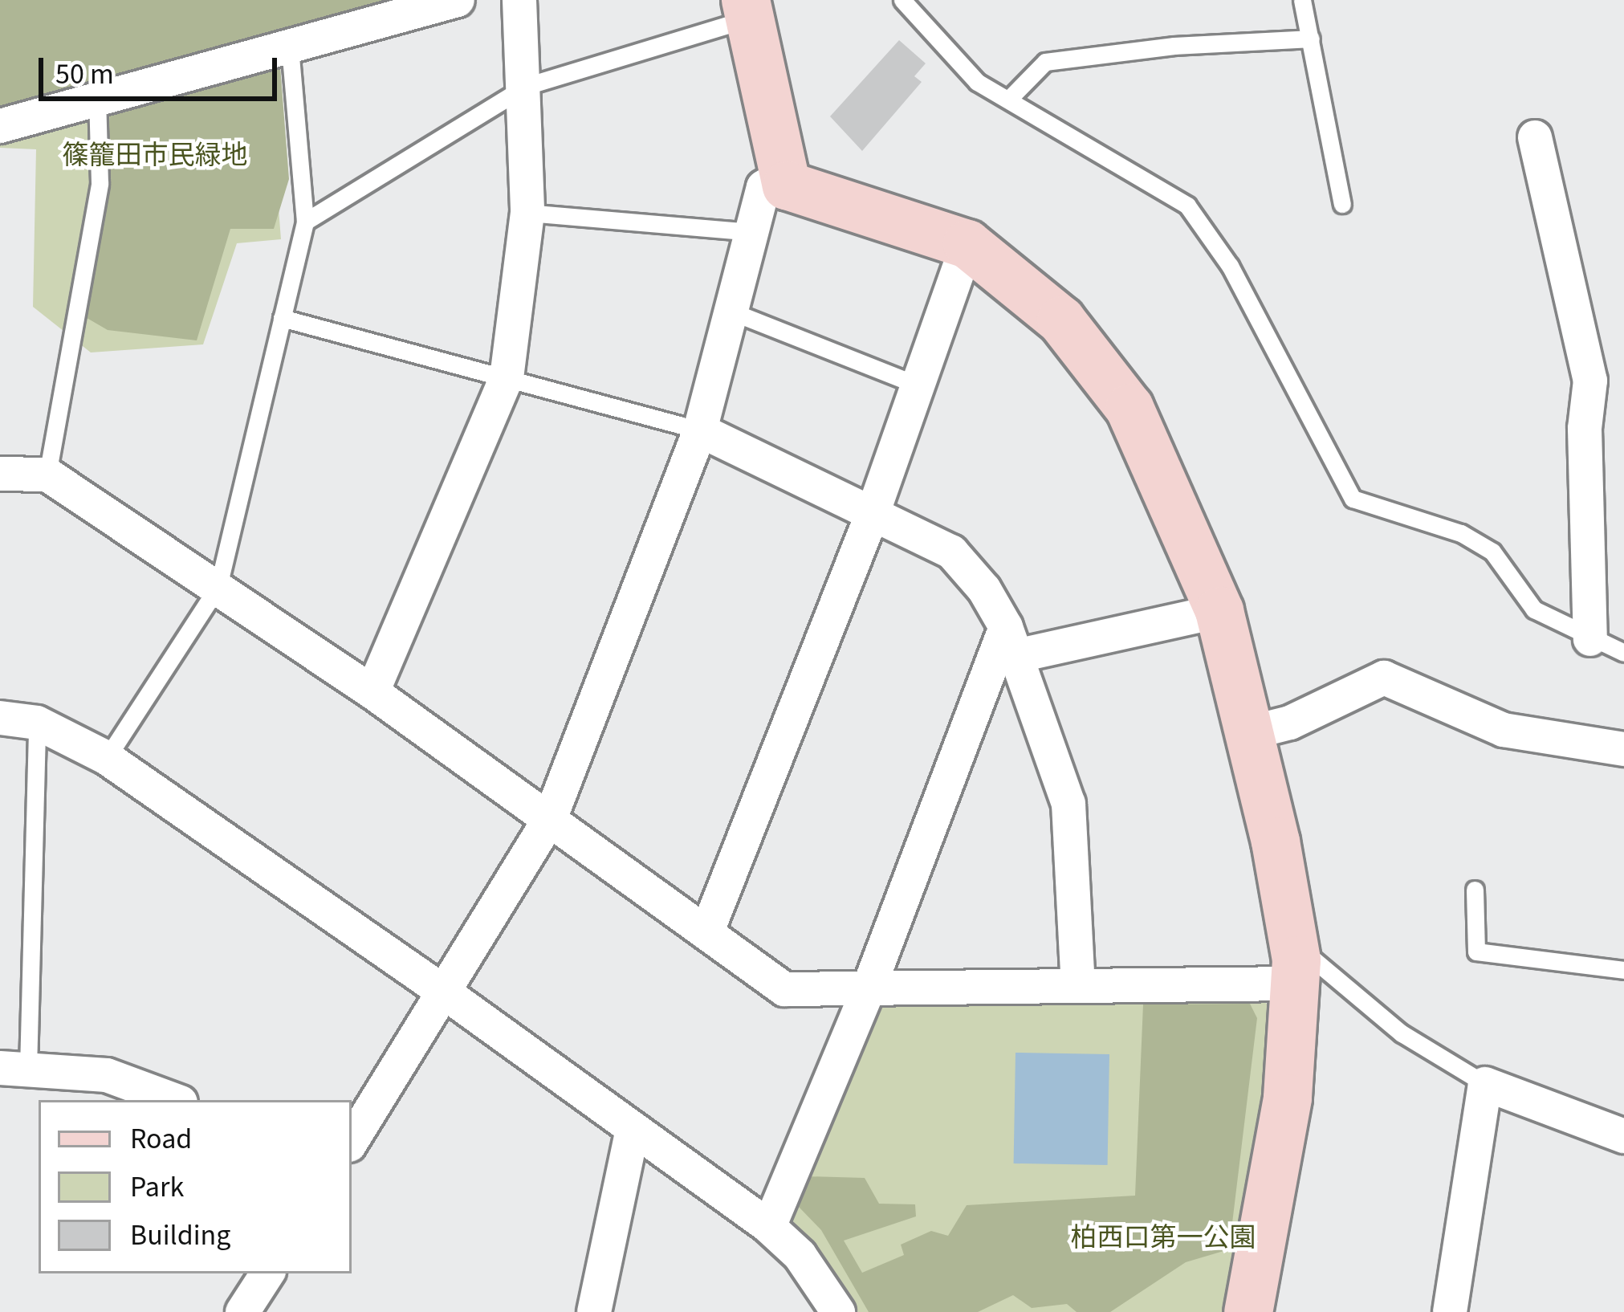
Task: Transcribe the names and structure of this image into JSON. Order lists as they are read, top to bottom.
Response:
{
  "parks": ["篠籠田市民緑地", "柏西口第一公園"],
  "legend": ["Road", "Park", "Building"],
  "scale_bar": "50 m"
}
